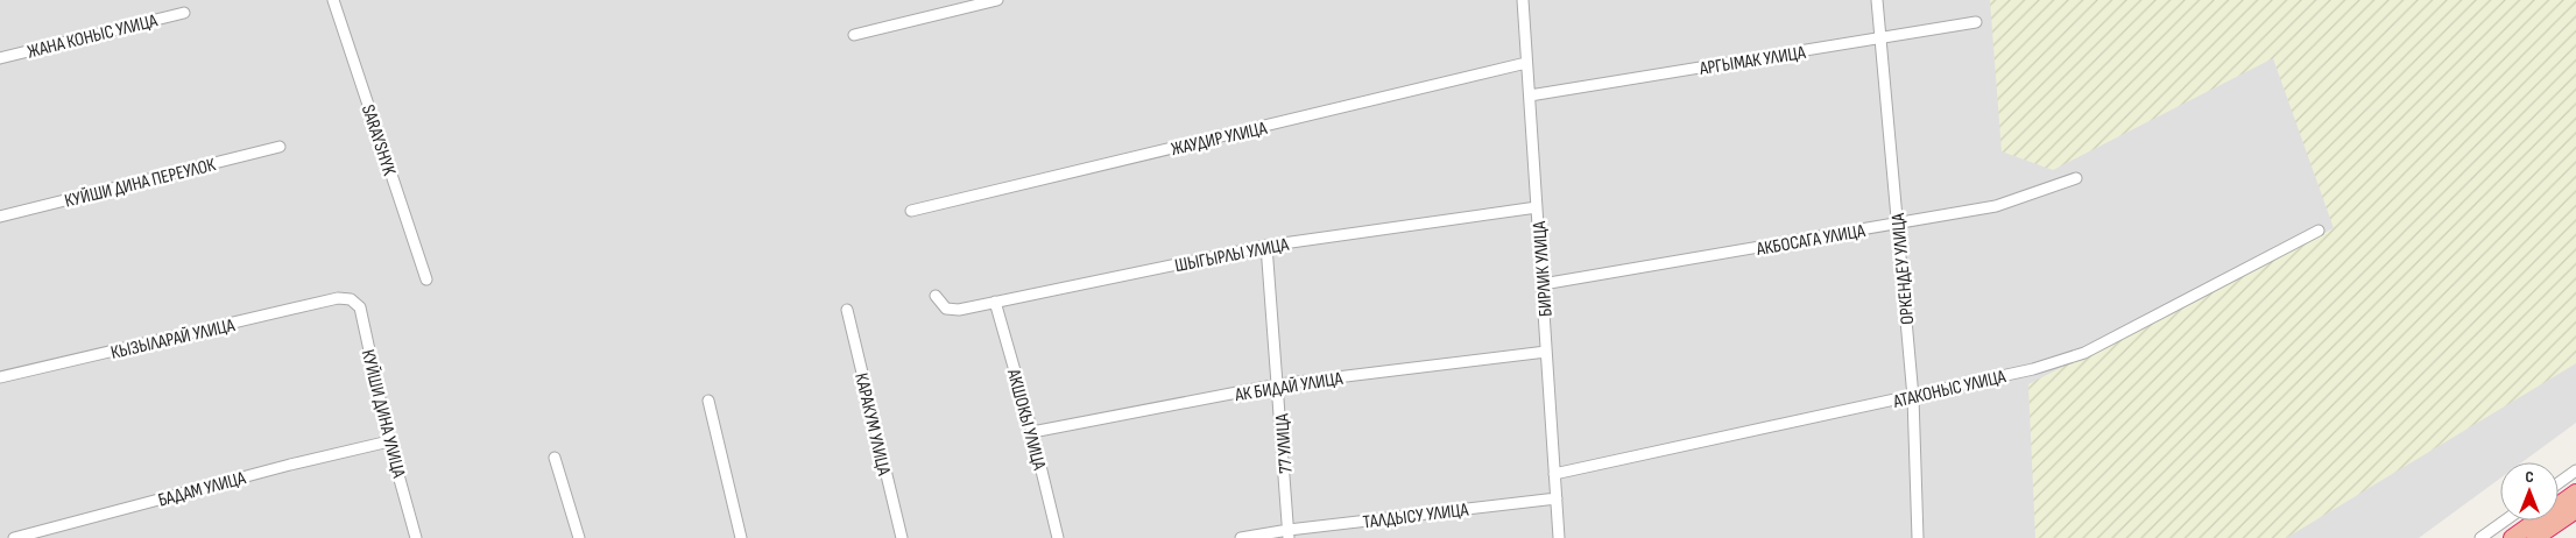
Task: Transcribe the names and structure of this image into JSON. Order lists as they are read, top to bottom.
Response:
{
  "streets": {
    "street": [
      "ЖАНА КОНЫС УЛИЦА",
      "АРГЫМАК УЛИЦА",
      "ЖАУДИР УЛИЦА",
      "SARAYSHYK",
      "КУЙШИ ДИНА ПЕРЕУЛОК",
      "АКБОСАГА УЛИЦА",
      "ШЫГЫРЛЫ УЛИЦА",
      "БИРЛИК УЛИЦА",
      "ОРКЕНДЕУ УЛИЦА",
      "КЫЗЫЛАРАЙ УЛИЦА",
      "АК БИДАЙ УЛИЦА",
      "АТАКОНЫС УЛИЦА",
      "КУЙШИ ДИНА УЛИЦА",
      "АКШОКЫ УЛИЦА",
      "КАРАКУМ УЛИЦА",
      "77 УЛИЦА",
      "БАДАМ УЛИЦА",
      "ТАЛДЫСУ УЛИЦА"
    ]
  },
  "crossings": [
    ["АРГЫМАК УЛИЦА", "БИРЛИК УЛИЦА"],
    ["АРГЫМАК УЛИЦА", "ОРКЕНДЕУ УЛИЦА"],
    ["ЖАУДИР УЛИЦА", "БИРЛИК УЛИЦА"],
    ["АКБОСАГА УЛИЦА", "БИРЛИК УЛИЦА"],
    ["АКБОСАГА УЛИЦА", "ОРКЕНДЕУ УЛИЦА"],
    ["ШЫГЫРЛЫ УЛИЦА", "БИРЛИК УЛИЦА"],
    ["ШЫГЫРЛЫ УЛИЦА", "АКШОКЫ УЛИЦА"],
    ["ШЫГЫРЛЫ УЛИЦА", "77 УЛИЦА"],
    ["БИРЛИК УЛИЦА", "АК БИДАЙ УЛИЦА"],
    ["БИРЛИК УЛИЦА", "АТАКОНЫС УЛИЦА"],
    ["БИРЛИК УЛИЦА", "ТАЛДЫСУ УЛИЦА"],
    ["ОРКЕНДЕУ УЛИЦА", "АТАКОНЫС УЛИЦА"],
    ["КЫЗЫЛАРАЙ УЛИЦА", "КУЙШИ ДИНА УЛИЦА"],
    ["АК БИДАЙ УЛИЦА", "АКШОКЫ УЛИЦА"],
    ["АК БИДАЙ УЛИЦА", "77 УЛИЦА"],
    ["КУЙШИ ДИНА УЛИЦА", "БАДАМ УЛИЦА"],
    ["77 УЛИЦА", "ТАЛДЫСУ УЛИЦА"]
  ],
  "north": "top"
}
